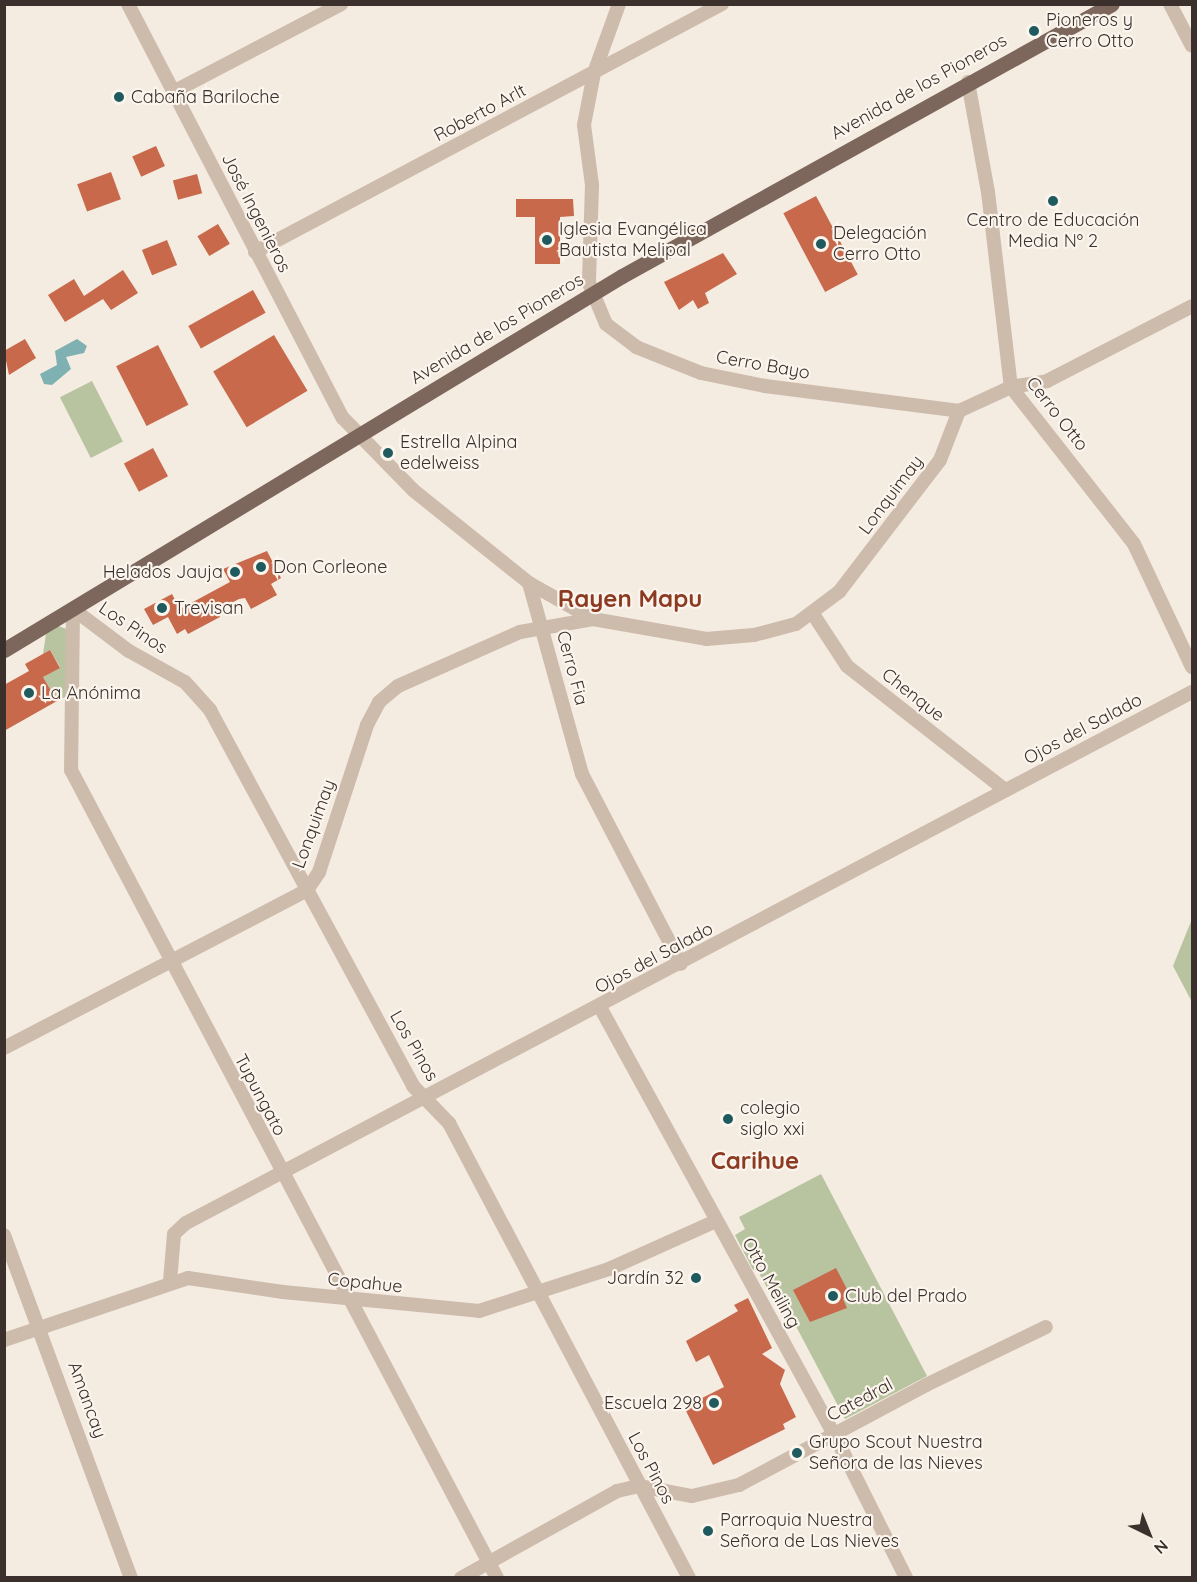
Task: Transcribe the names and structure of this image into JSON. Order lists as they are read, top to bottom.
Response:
{
  "streets": {
    "main road": ["Avenida de los Pioneros"],
    "street": [
      "Roberto Arlt",
      "José Ingenieros",
      "Cerro Bayo",
      "Cerro Otto",
      "Lonquimay",
      "Los Pinos",
      "Cerro Fia",
      "Chenque",
      "Ojos del Salado",
      "Tupungato",
      "Copahue",
      "Otto Meiling",
      "Amancay",
      "Catedral"
    ]
  },
  "crossings": [
    ["Avenida de los Pioneros", "José Ingenieros"],
    ["Avenida de los Pioneros", "Cerro Bayo"],
    ["Avenida de los Pioneros", "Cerro Otto"],
    ["Avenida de los Pioneros", "Los Pinos"],
    ["Avenida de los Pioneros", "Tupungato"],
    ["Roberto Arlt", "José Ingenieros"],
    ["Cerro Bayo", "Lonquimay"],
    ["Lonquimay", "Los Pinos"],
    ["Lonquimay", "Cerro Fia"],
    ["Lonquimay", "Chenque"],
    ["Lonquimay", "Tupungato"],
    ["Los Pinos", "Ojos del Salado"],
    ["Los Pinos", "Tupungato"],
    ["Los Pinos", "Copahue"],
    ["Los Pinos", "Catedral"],
    ["Cerro Fia", "Ojos del Salado"],
    ["Chenque", "Ojos del Salado"],
    ["Ojos del Salado", "Tupungato"],
    ["Ojos del Salado", "Copahue"],
    ["Ojos del Salado", "Otto Meiling"],
    ["Tupungato", "Copahue"],
    ["Tupungato", "Catedral"],
    ["Copahue", "Otto Meiling"],
    ["Copahue", "Amancay"],
    ["Otto Meiling", "Catedral"]
  ],
  "districts": ["Rayen Mapu", "Carihue"],
  "places": [
    "Pioneros y Cerro Otto",
    "Cabaña Bariloche",
    "Centro de Educación Media Nº 2",
    "Iglesia Evangélica Bautista Melipal",
    "Delegación Cerro Otto",
    "Estrella Alpina edelweiss",
    "Don Corleone",
    "Helados Jauja",
    "Trevisan",
    "La Anónima",
    "colegio siglo xxi",
    "Jardín 32",
    "Club del Prado",
    "Escuela 298",
    "Grupo Scout Nuestra Señora de las Nieves",
    "Parroquia Nuestra Señora de Las Nieves"
  ],
  "north": "bottom right"
}
